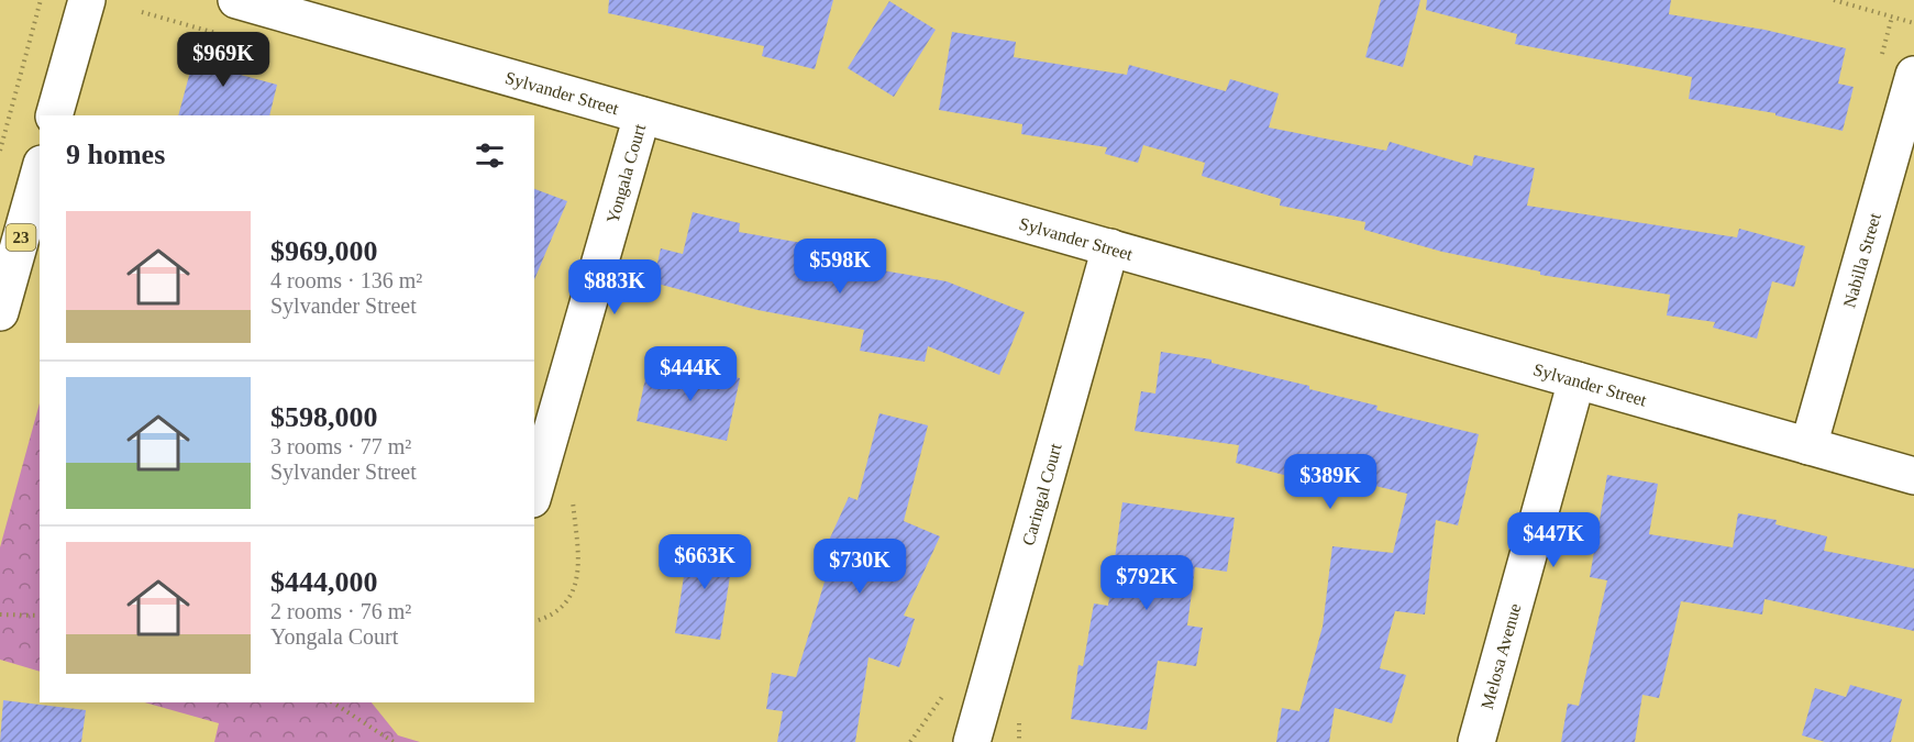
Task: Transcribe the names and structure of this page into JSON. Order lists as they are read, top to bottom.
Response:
{
  "streets": {
    "street": [
      "Sylvander Street",
      "Yongala Court",
      "23",
      "Nabilla Street",
      "Caringal Court",
      "Melosa Avenue"
    ]
  },
  "crossings": [
    ["Sylvander Street", "Yongala Court"],
    ["Sylvander Street", "Nabilla Street"],
    ["Sylvander Street", "Caringal Court"],
    ["Sylvander Street", "Melosa Avenue"]
  ],
  "page": {
    "price": [
      "$969K",
      "$598K",
      "$883K",
      "$444K",
      "$389K",
      "$447K",
      "$663K",
      "$730K",
      "$792K"
    ],
    "heading": "9 homes",
    "list": [
      {
        "name": "$969,000",
        "note": "4 rooms · 136 m² · Sylvander Street"
      },
      {
        "name": "$598,000",
        "note": "3 rooms · 77 m² · Sylvander Street"
      },
      {
        "name": "$444,000",
        "note": "2 rooms · 76 m² · Yongala Court"
      }
    ]
  }
}
